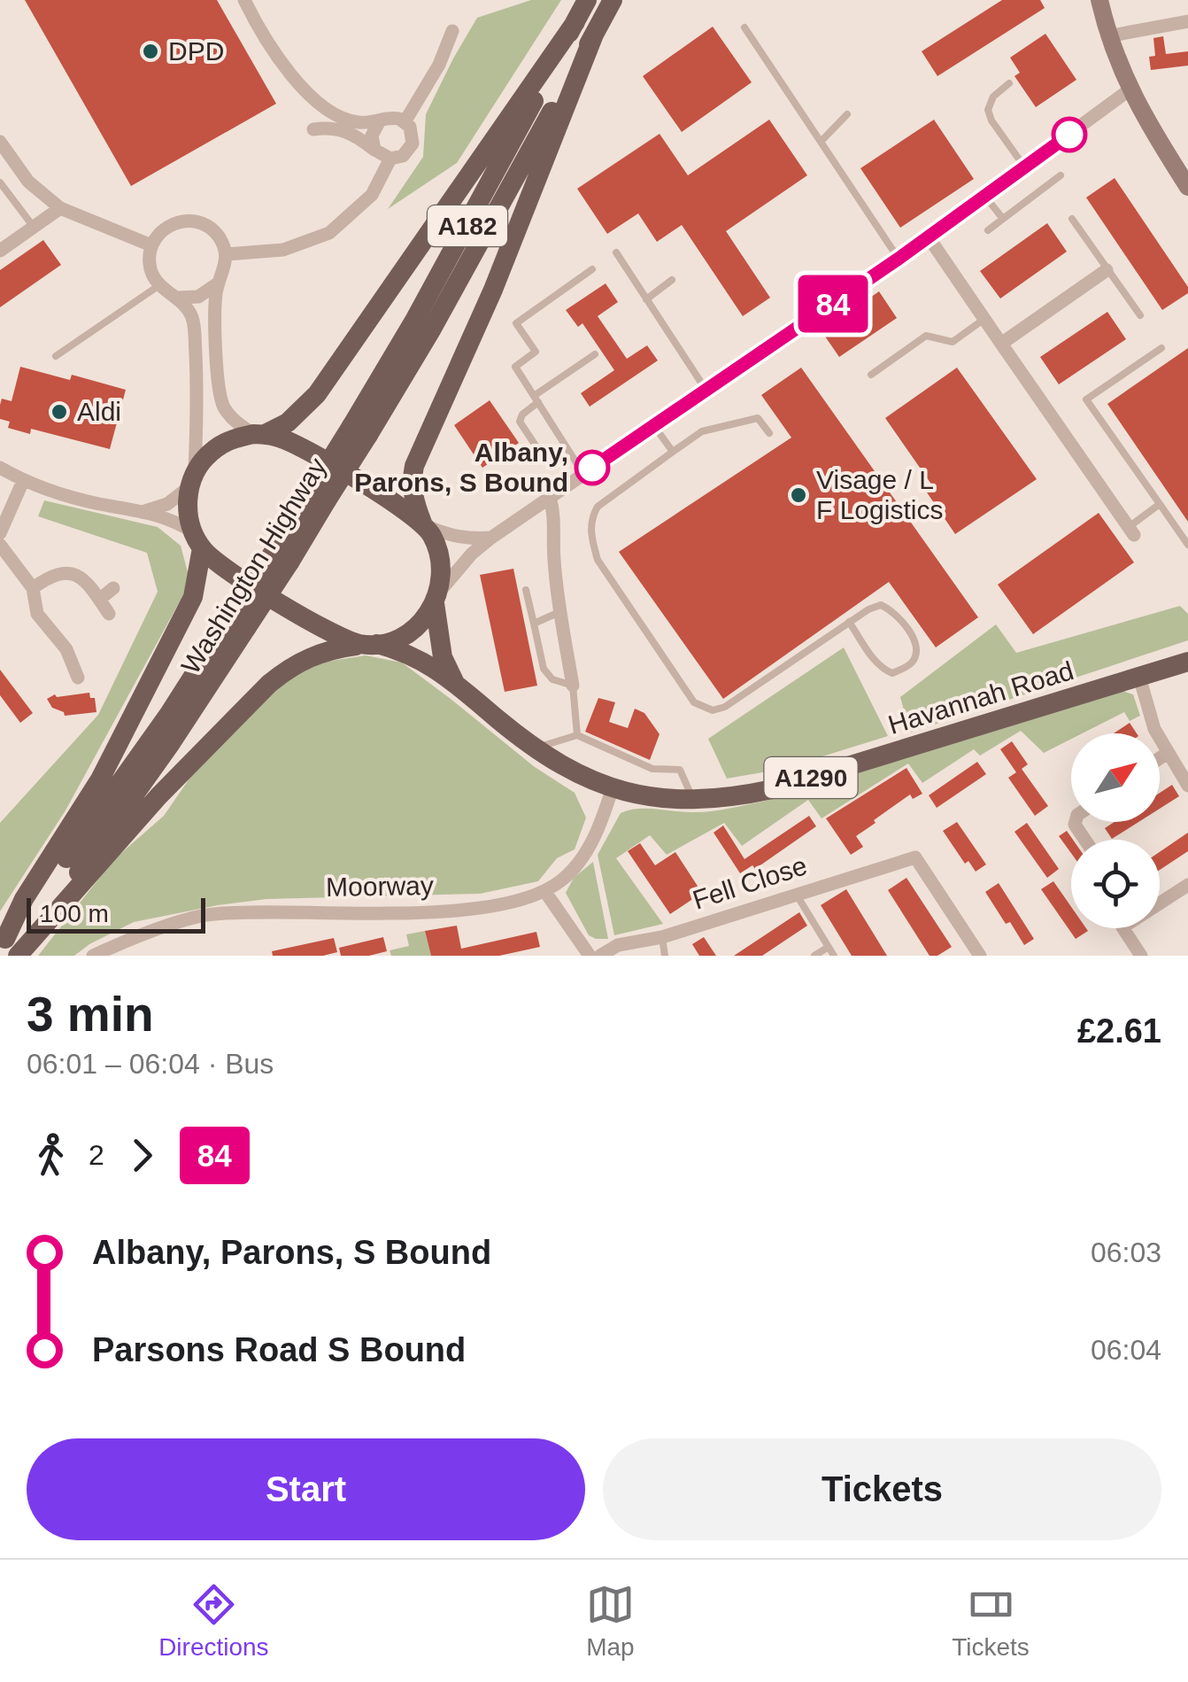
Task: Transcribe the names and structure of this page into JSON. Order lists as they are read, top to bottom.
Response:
{
  "streets": {
    "main road": [
      "A182",
      "Washington Highway",
      "Havannah Road",
      "A1290"
    ],
    "street": ["Fell Close", "Moorway"]
  },
  "crossings": [
    ["Havannah Road", "Moorway"]
  ],
  "places": [
    "DPD",
    "Aldi",
    "Albany, Parons, S Bound",
    "Visage / L F Logistics"
  ],
  "lines": ["bus line 84"],
  "scale_bar": "100 m",
  "north": "top right",
  "page": {
    "on_map": "84",
    "scale": "100 m",
    "heading": ["3 min", "06:01 – 06:04 · Bus", "£2.61"],
    "legs": ["2", "84"],
    "list": [
      {
        "name": "Albany, Parons, S Bound",
        "value": "06:03"
      },
      {
        "name": "Parsons Road S Bound",
        "value": "06:04"
      }
    ],
    "buttons": ["Start", "Tickets"],
    "tabs": ["Directions", "Map", "Tickets"]
  }
}
